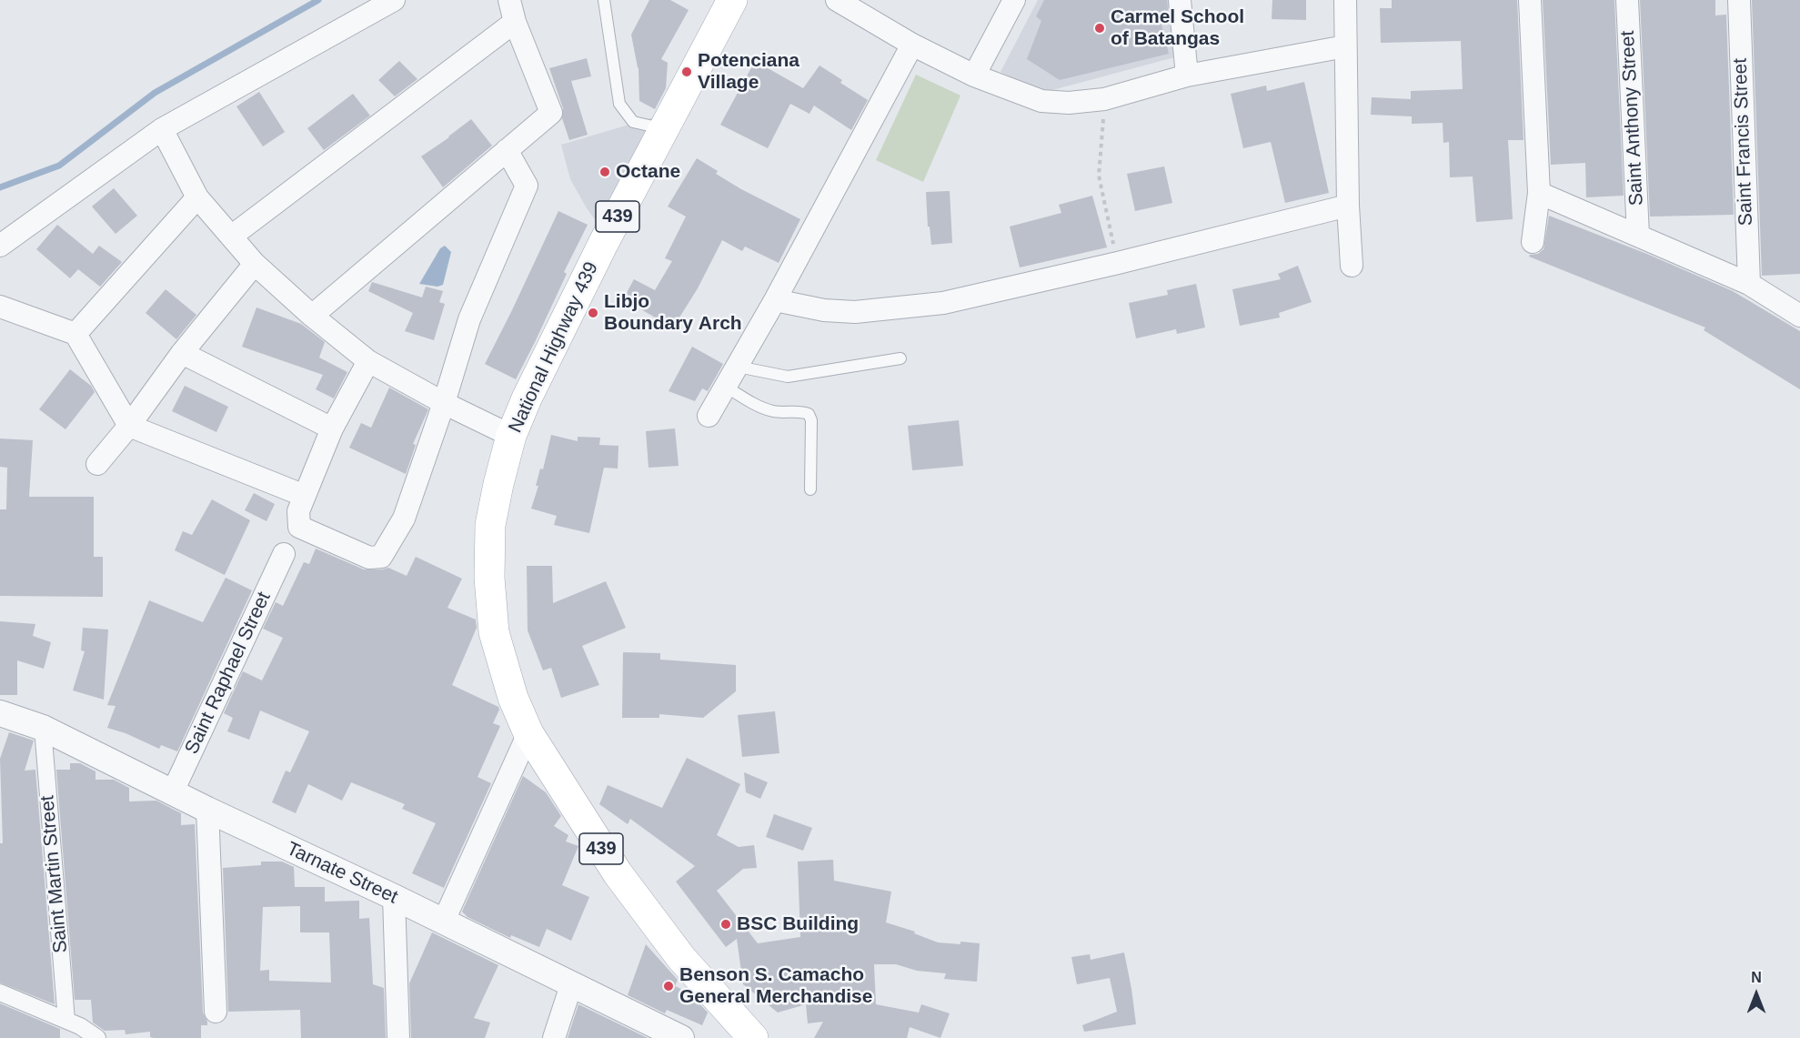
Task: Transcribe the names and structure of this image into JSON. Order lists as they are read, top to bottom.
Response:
{
  "streets": {
    "main road": ["439", "National Highway 439"],
    "street": [
      "Saint Anthony Street",
      "Saint Francis Street",
      "Saint Raphael Street",
      "Tarnate Street",
      "Saint Martin Street"
    ]
  },
  "crossings": [
    ["Saint Raphael Street", "Tarnate Street"],
    ["Tarnate Street", "Saint Martin Street"]
  ],
  "places": [
    "Carmel School of Batangas",
    "Potenciana Village",
    "Octane",
    "Libjo Boundary Arch",
    "BSC Building",
    "Benson S. Camacho General Merchandise"
  ],
  "north": "top"
}
